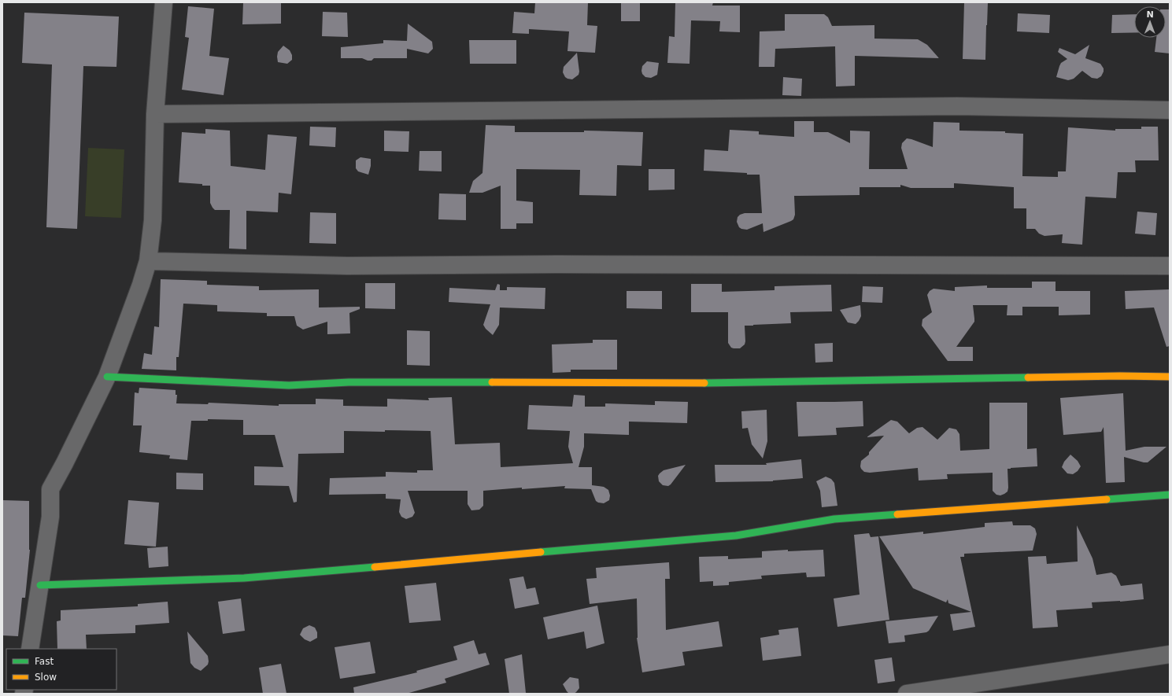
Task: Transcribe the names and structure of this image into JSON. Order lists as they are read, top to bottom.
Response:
{
  "legend": ["Fast", "Slow"],
  "north": "top"
}
